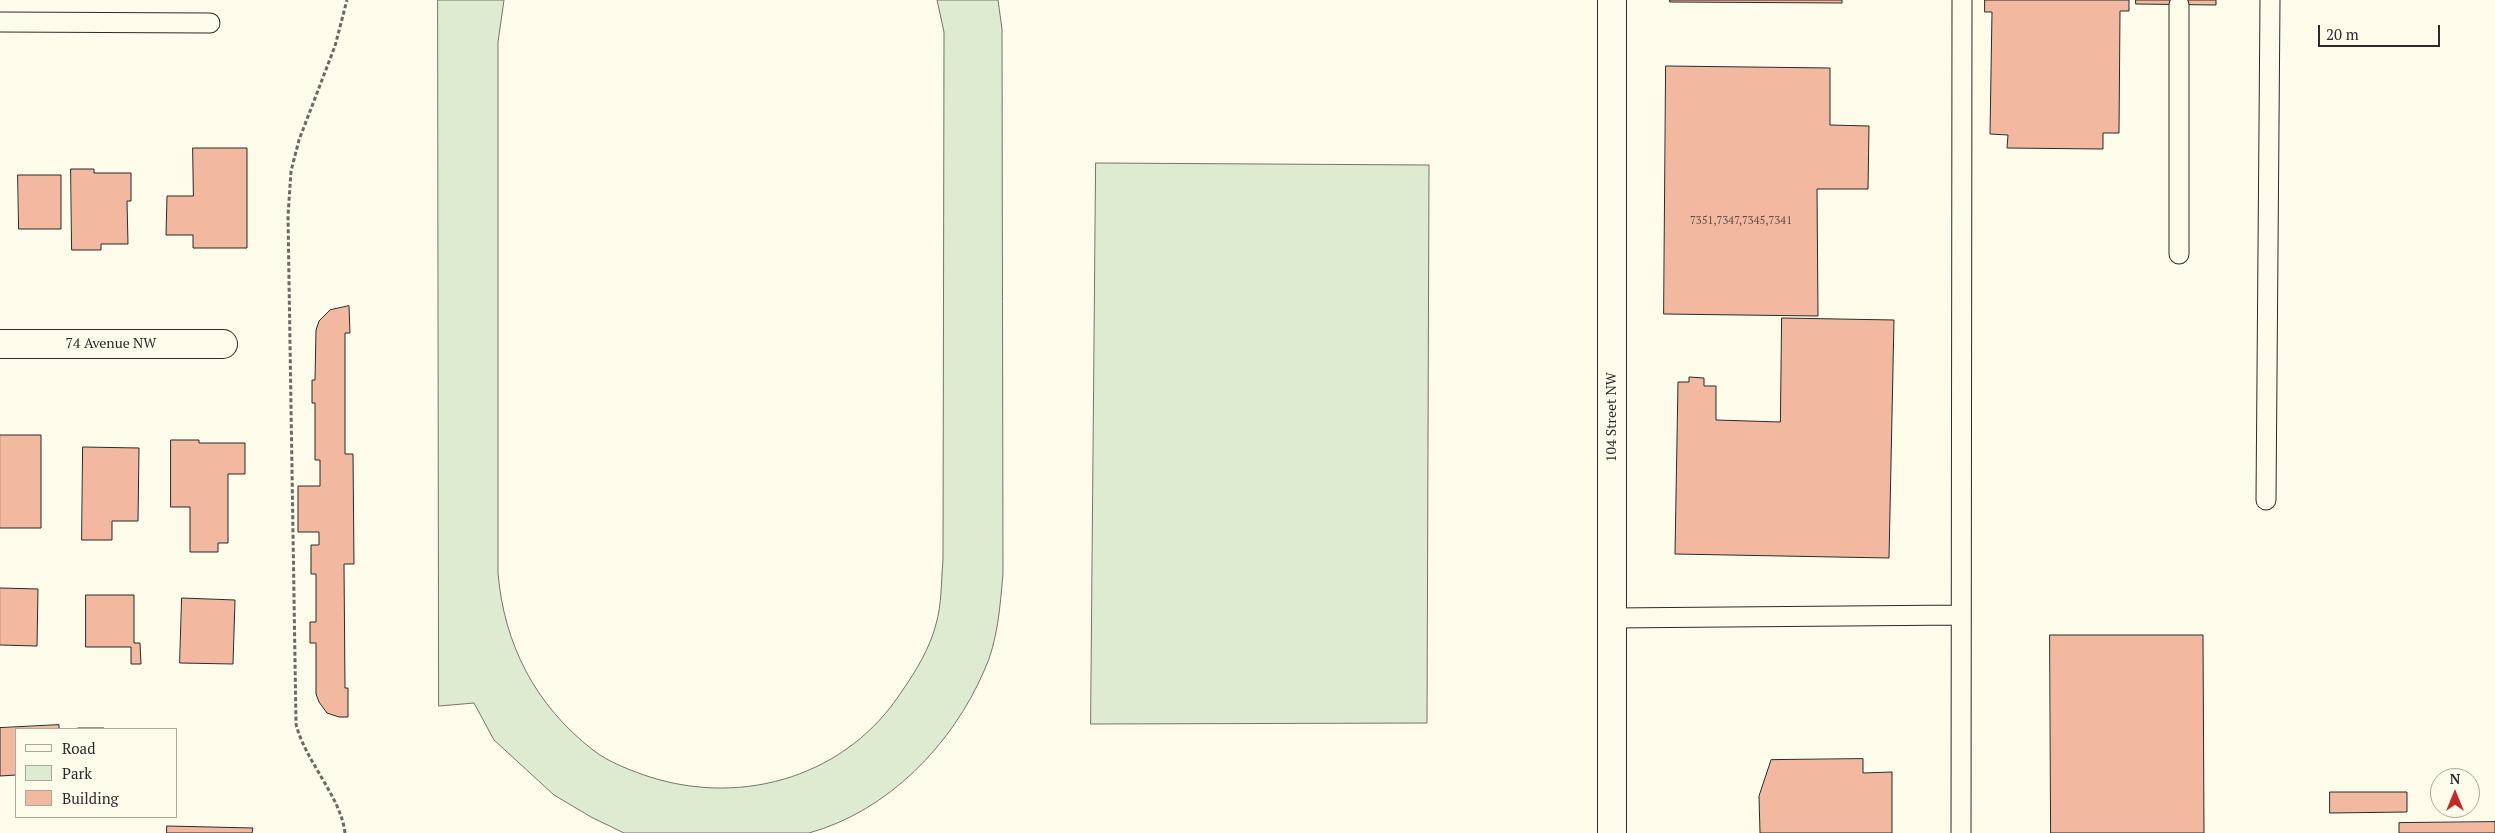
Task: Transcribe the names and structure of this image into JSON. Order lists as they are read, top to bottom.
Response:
{
  "streets": {
    "main road": ["74 Avenue NW", "104 Street NW"]
  },
  "house_numbers": ["7351,7347,7345,7341"],
  "legend": ["Road", "Park", "Building"],
  "scale_bar": "20 m",
  "north": "top"
}
